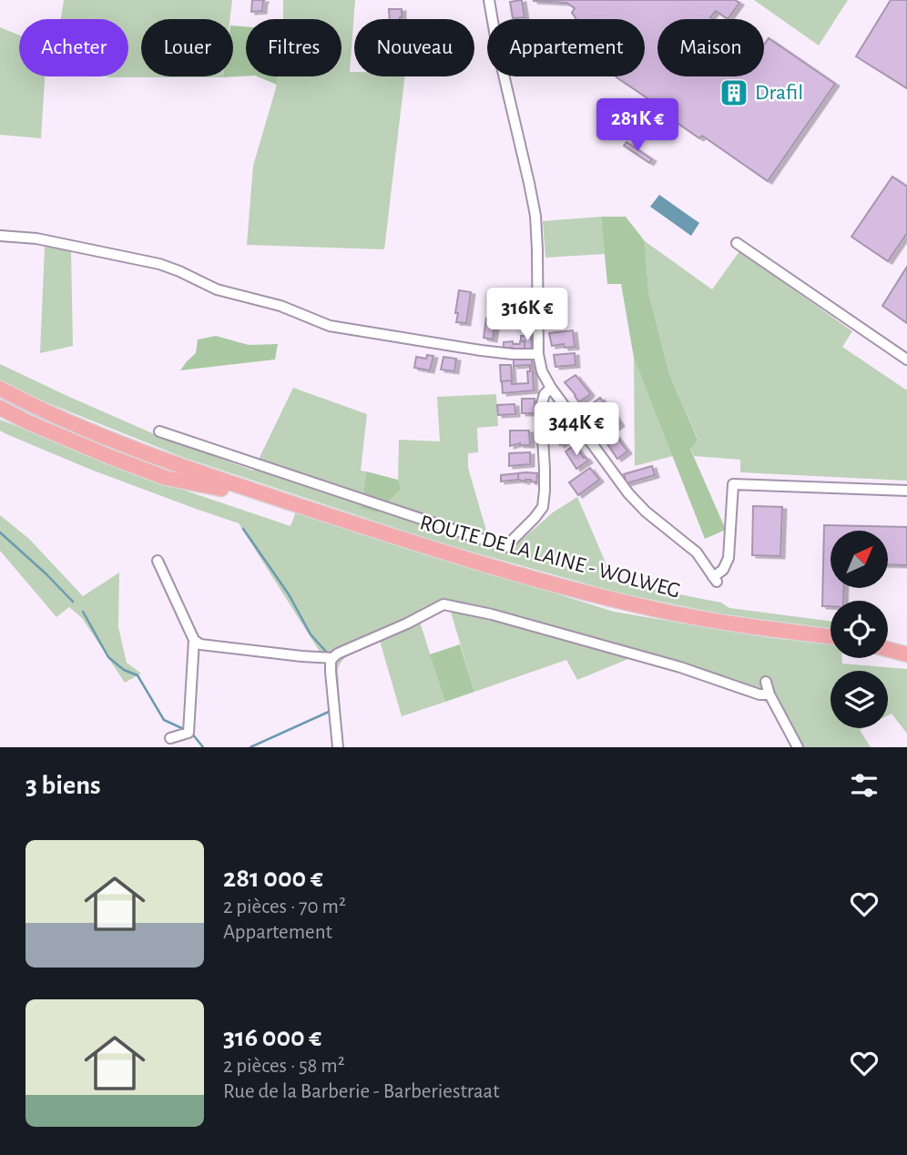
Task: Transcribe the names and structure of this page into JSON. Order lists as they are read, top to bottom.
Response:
{
  "streets": {
    "highway": ["ROUTE DE LA LAINE - WOLWEG"]
  },
  "places": {
    "building": ["Drafil"]
  },
  "north": "top right",
  "page": {
    "chip": [
      "Acheter",
      "Louer",
      "Filtres",
      "Nouveau",
      "Appartement",
      "Maison"
    ],
    "price": ["281K €", "316K €", "344K €"],
    "heading": "3 biens",
    "list": [
      {
        "name": "281 000 €",
        "note": "2 pièces · 70 m² · Appartement"
      },
      {
        "name": "316 000 €",
        "note": "2 pièces · 58 m² · Rue de la Barberie - Barberiestraat"
      }
    ]
  }
}
